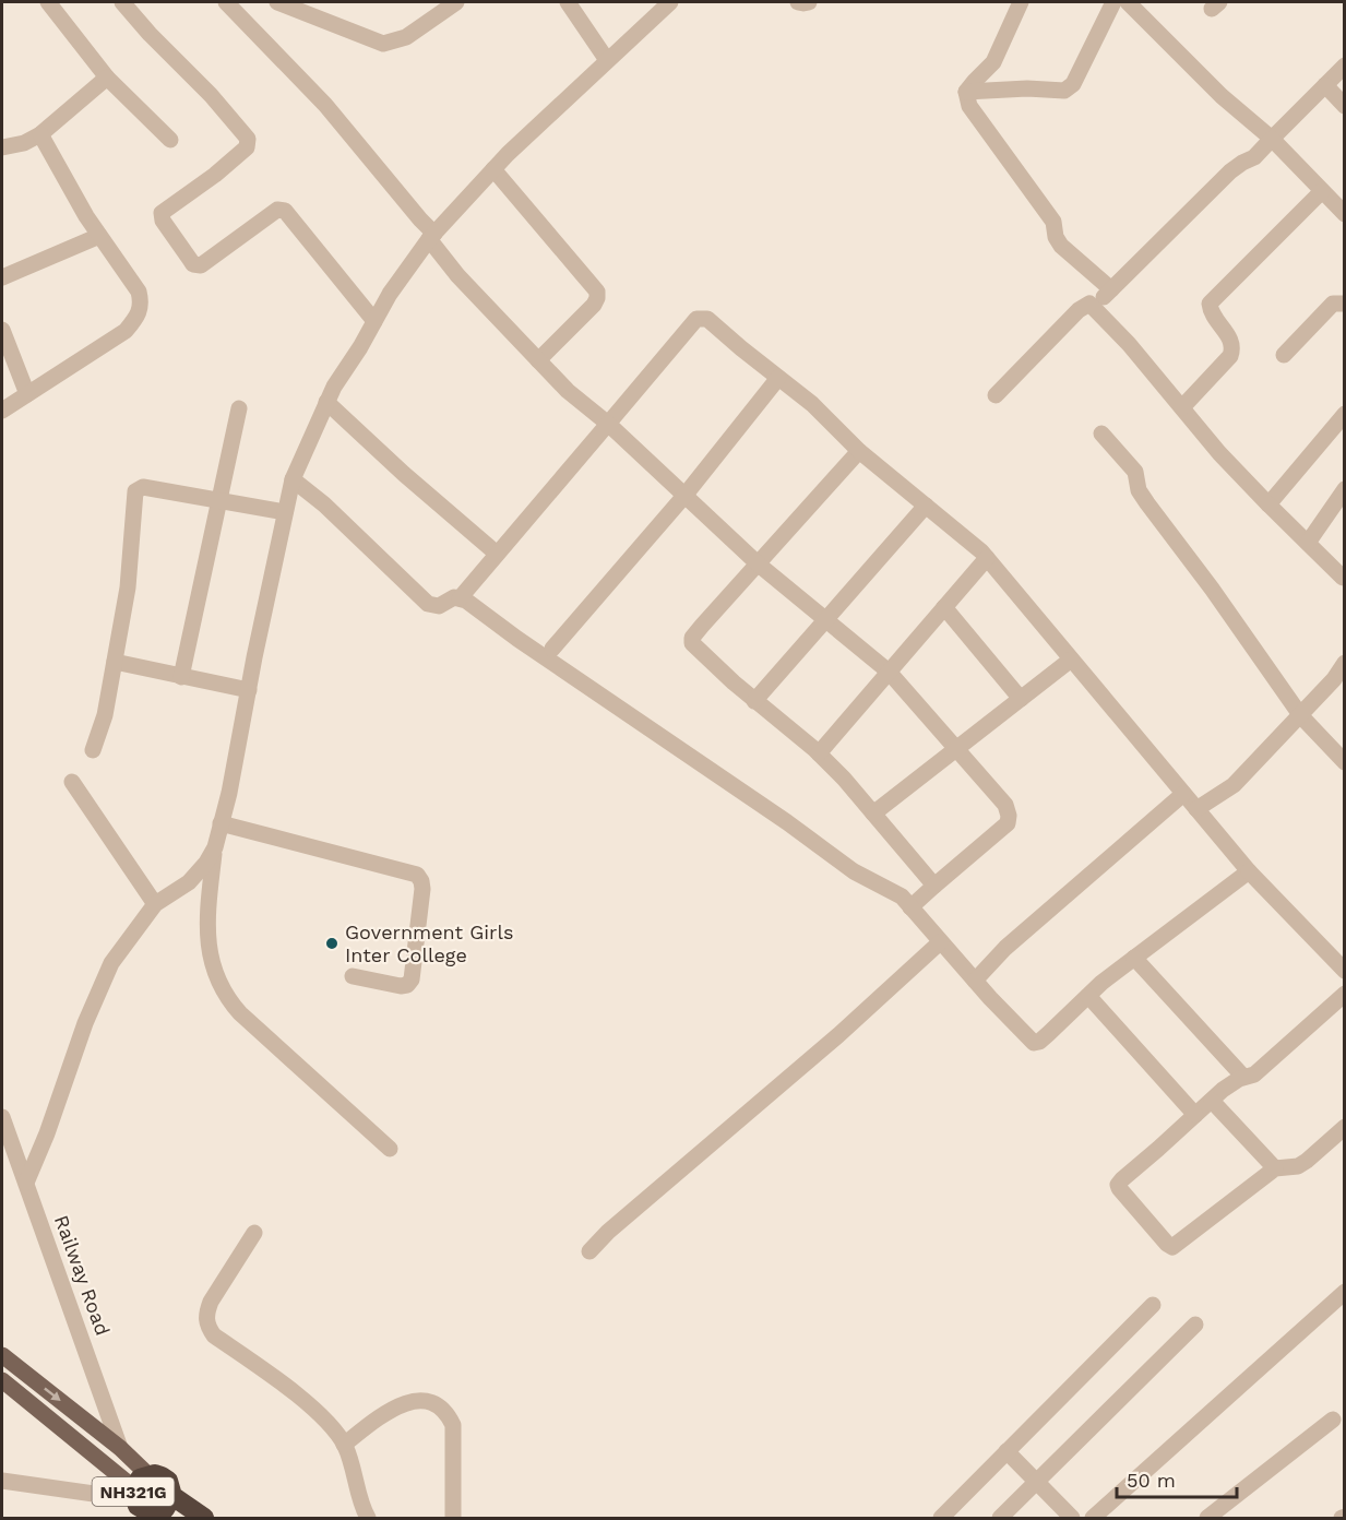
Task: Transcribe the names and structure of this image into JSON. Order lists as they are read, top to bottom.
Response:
{
  "streets": {
    "highway": ["NH321G"],
    "street": ["Railway Road"]
  },
  "places": ["Government Girls Inter College"],
  "scale_bar": "50 m"
}
